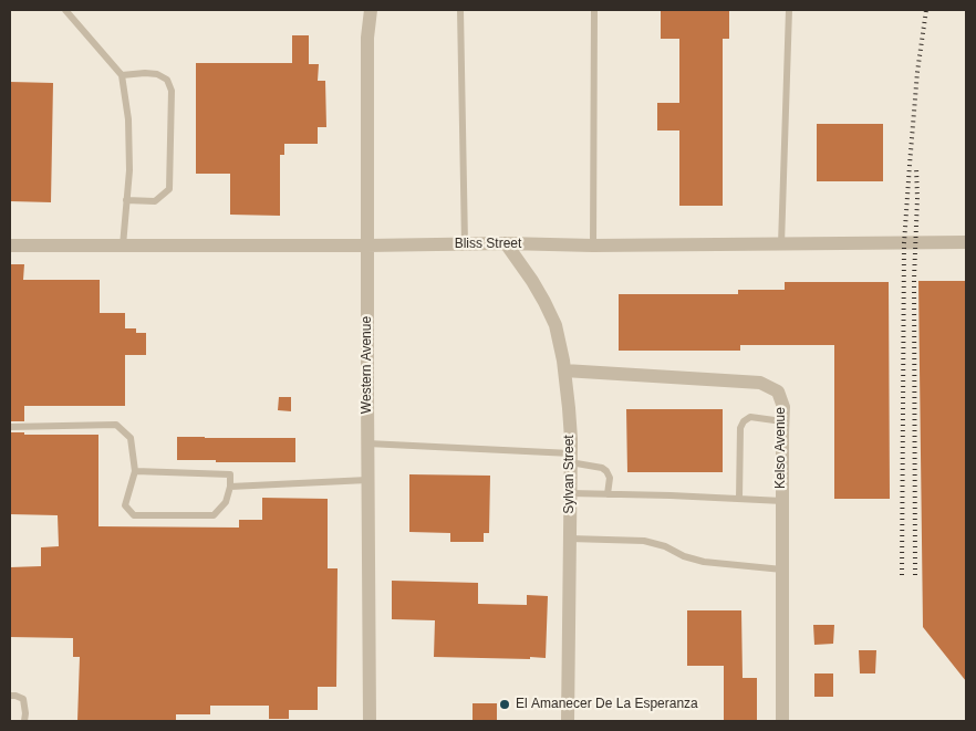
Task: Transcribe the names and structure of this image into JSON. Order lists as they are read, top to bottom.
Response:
{
  "streets": {
    "street": [
      "Bliss Street",
      "Western Avenue",
      "Kelso Avenue",
      "Sylvan Street"
    ]
  },
  "crossings": [
    ["Bliss Street", "Western Avenue"],
    ["Bliss Street", "Sylvan Street"],
    ["Kelso Avenue", "Sylvan Street"]
  ],
  "places": ["El Amanecer De La Esperanza"]
}
